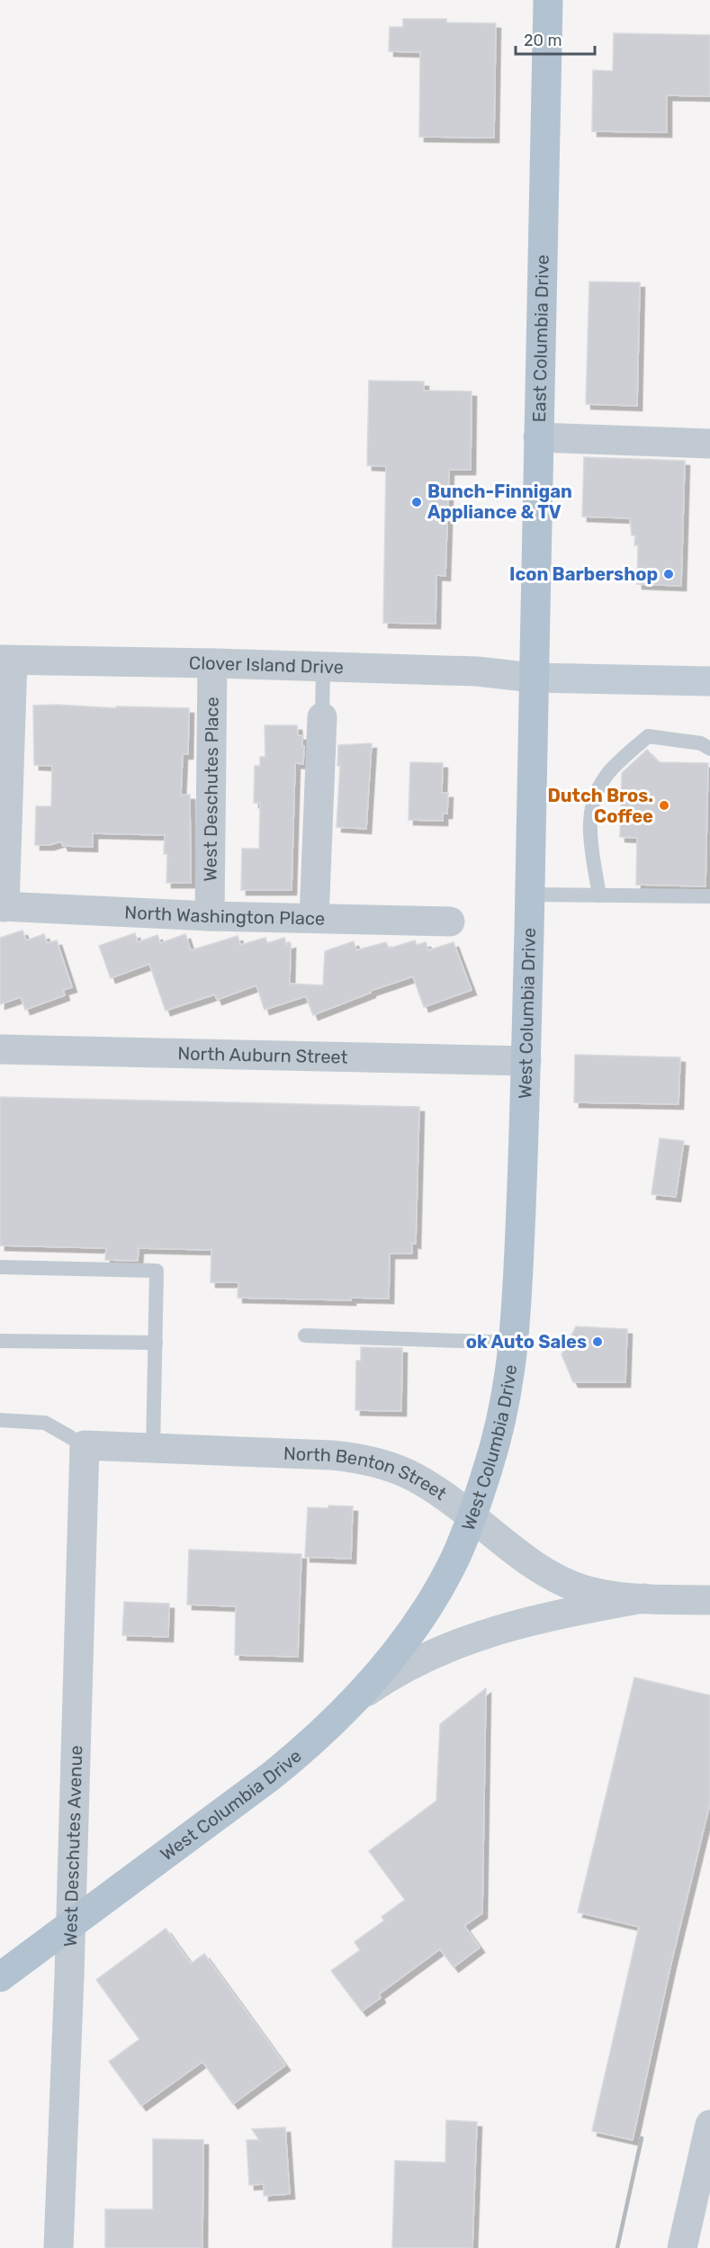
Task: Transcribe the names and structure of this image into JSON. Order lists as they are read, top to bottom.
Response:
{
  "streets": {
    "main road": ["East Columbia Drive", "West Columbia Drive"],
    "street": [
      "Clover Island Drive",
      "West Deschutes Place",
      "North Washington Place",
      "North Auburn Street",
      "North Benton Street",
      "West Deschutes Avenue"
    ]
  },
  "crossings": [
    ["East Columbia Drive", "Clover Island Drive"],
    ["East Columbia Drive", "West Columbia Drive"],
    ["Clover Island Drive", "West Deschutes Place"],
    ["Clover Island Drive", "West Columbia Drive"],
    ["West Deschutes Place", "North Washington Place"],
    ["West Columbia Drive", "North Auburn Street"],
    ["West Columbia Drive", "North Benton Street"],
    ["West Columbia Drive", "West Deschutes Avenue"],
    ["North Benton Street", "West Deschutes Avenue"]
  ],
  "places": [
    "Bunch-Finnigan Appliance & TV",
    "Icon Barbershop",
    "Dutch Bros. Coffee",
    "ok Auto Sales"
  ],
  "scale_bar": "20 m"
}
